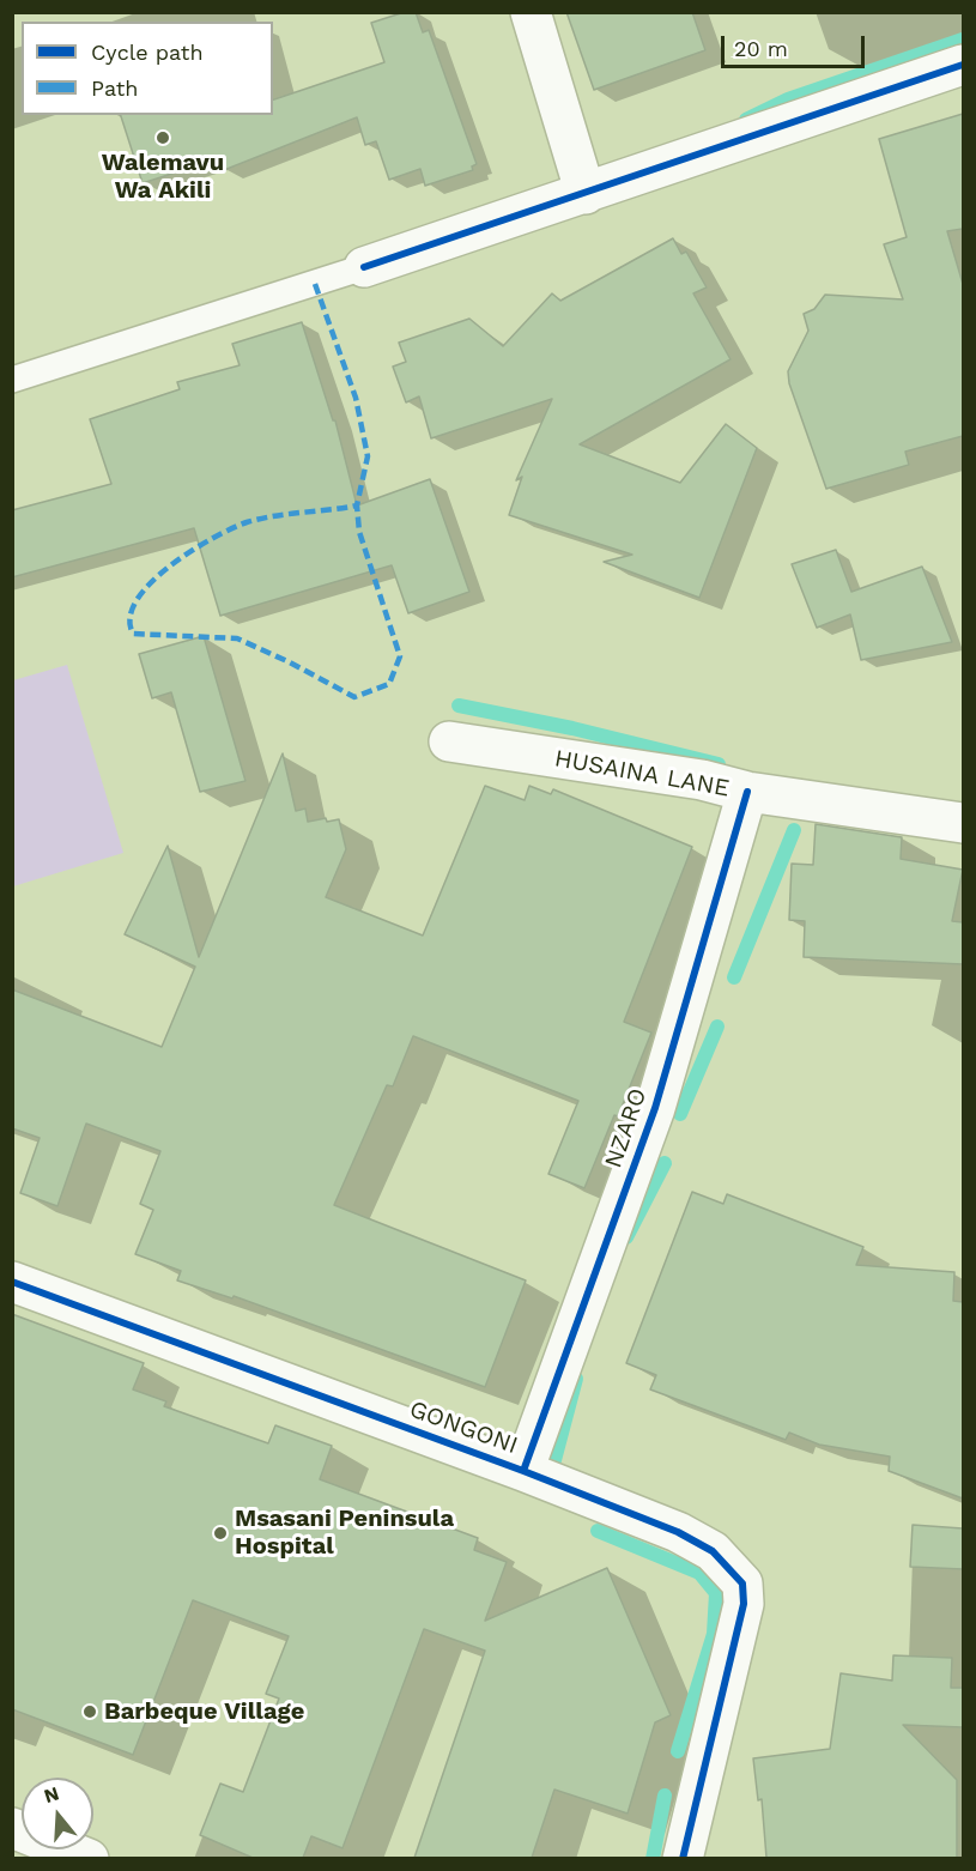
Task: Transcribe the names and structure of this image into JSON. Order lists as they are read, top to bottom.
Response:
{
  "streets": {
    "street": ["HUSAINA LANE", "NZARO", "GONGONI"]
  },
  "crossings": [
    ["HUSAINA LANE", "NZARO"],
    ["NZARO", "GONGONI"]
  ],
  "places": ["Walemavu Wa Akili", "Msasani Peninsula Hospital", "Barbeque Village"],
  "legend": ["Cycle path", "Path"],
  "scale_bar": "20 m",
  "north": "top"
}
